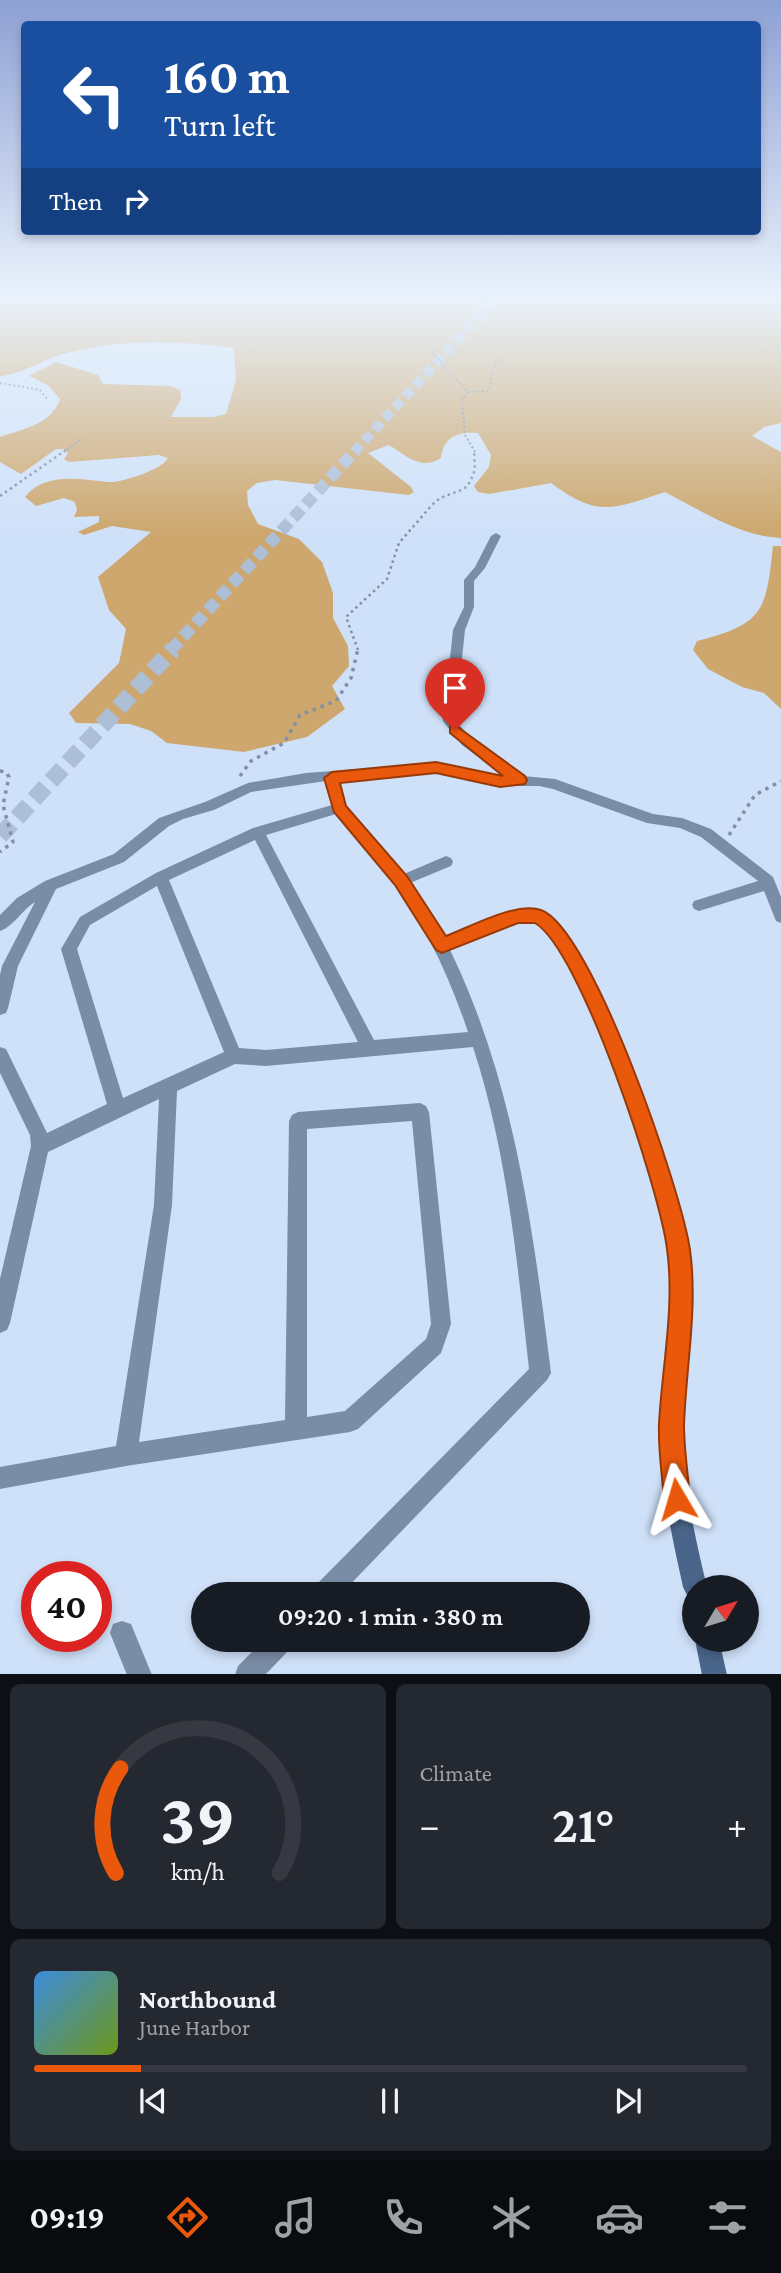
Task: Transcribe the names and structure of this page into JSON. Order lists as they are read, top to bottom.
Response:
{
  "north": "top right",
  "page": {
    "turn": ["160 m", "Turn left"],
    "then": "Then",
    "limit": "40",
    "trip": "09:20 · 1 min · 380 m",
    "tile": "Climate",
    "heat": ["−", "21°", "+"],
    "song": ["Northbound", "June Harbor"],
    "tabs": "09:19",
    "gauge": ["39", "km/h"]
  }
}
